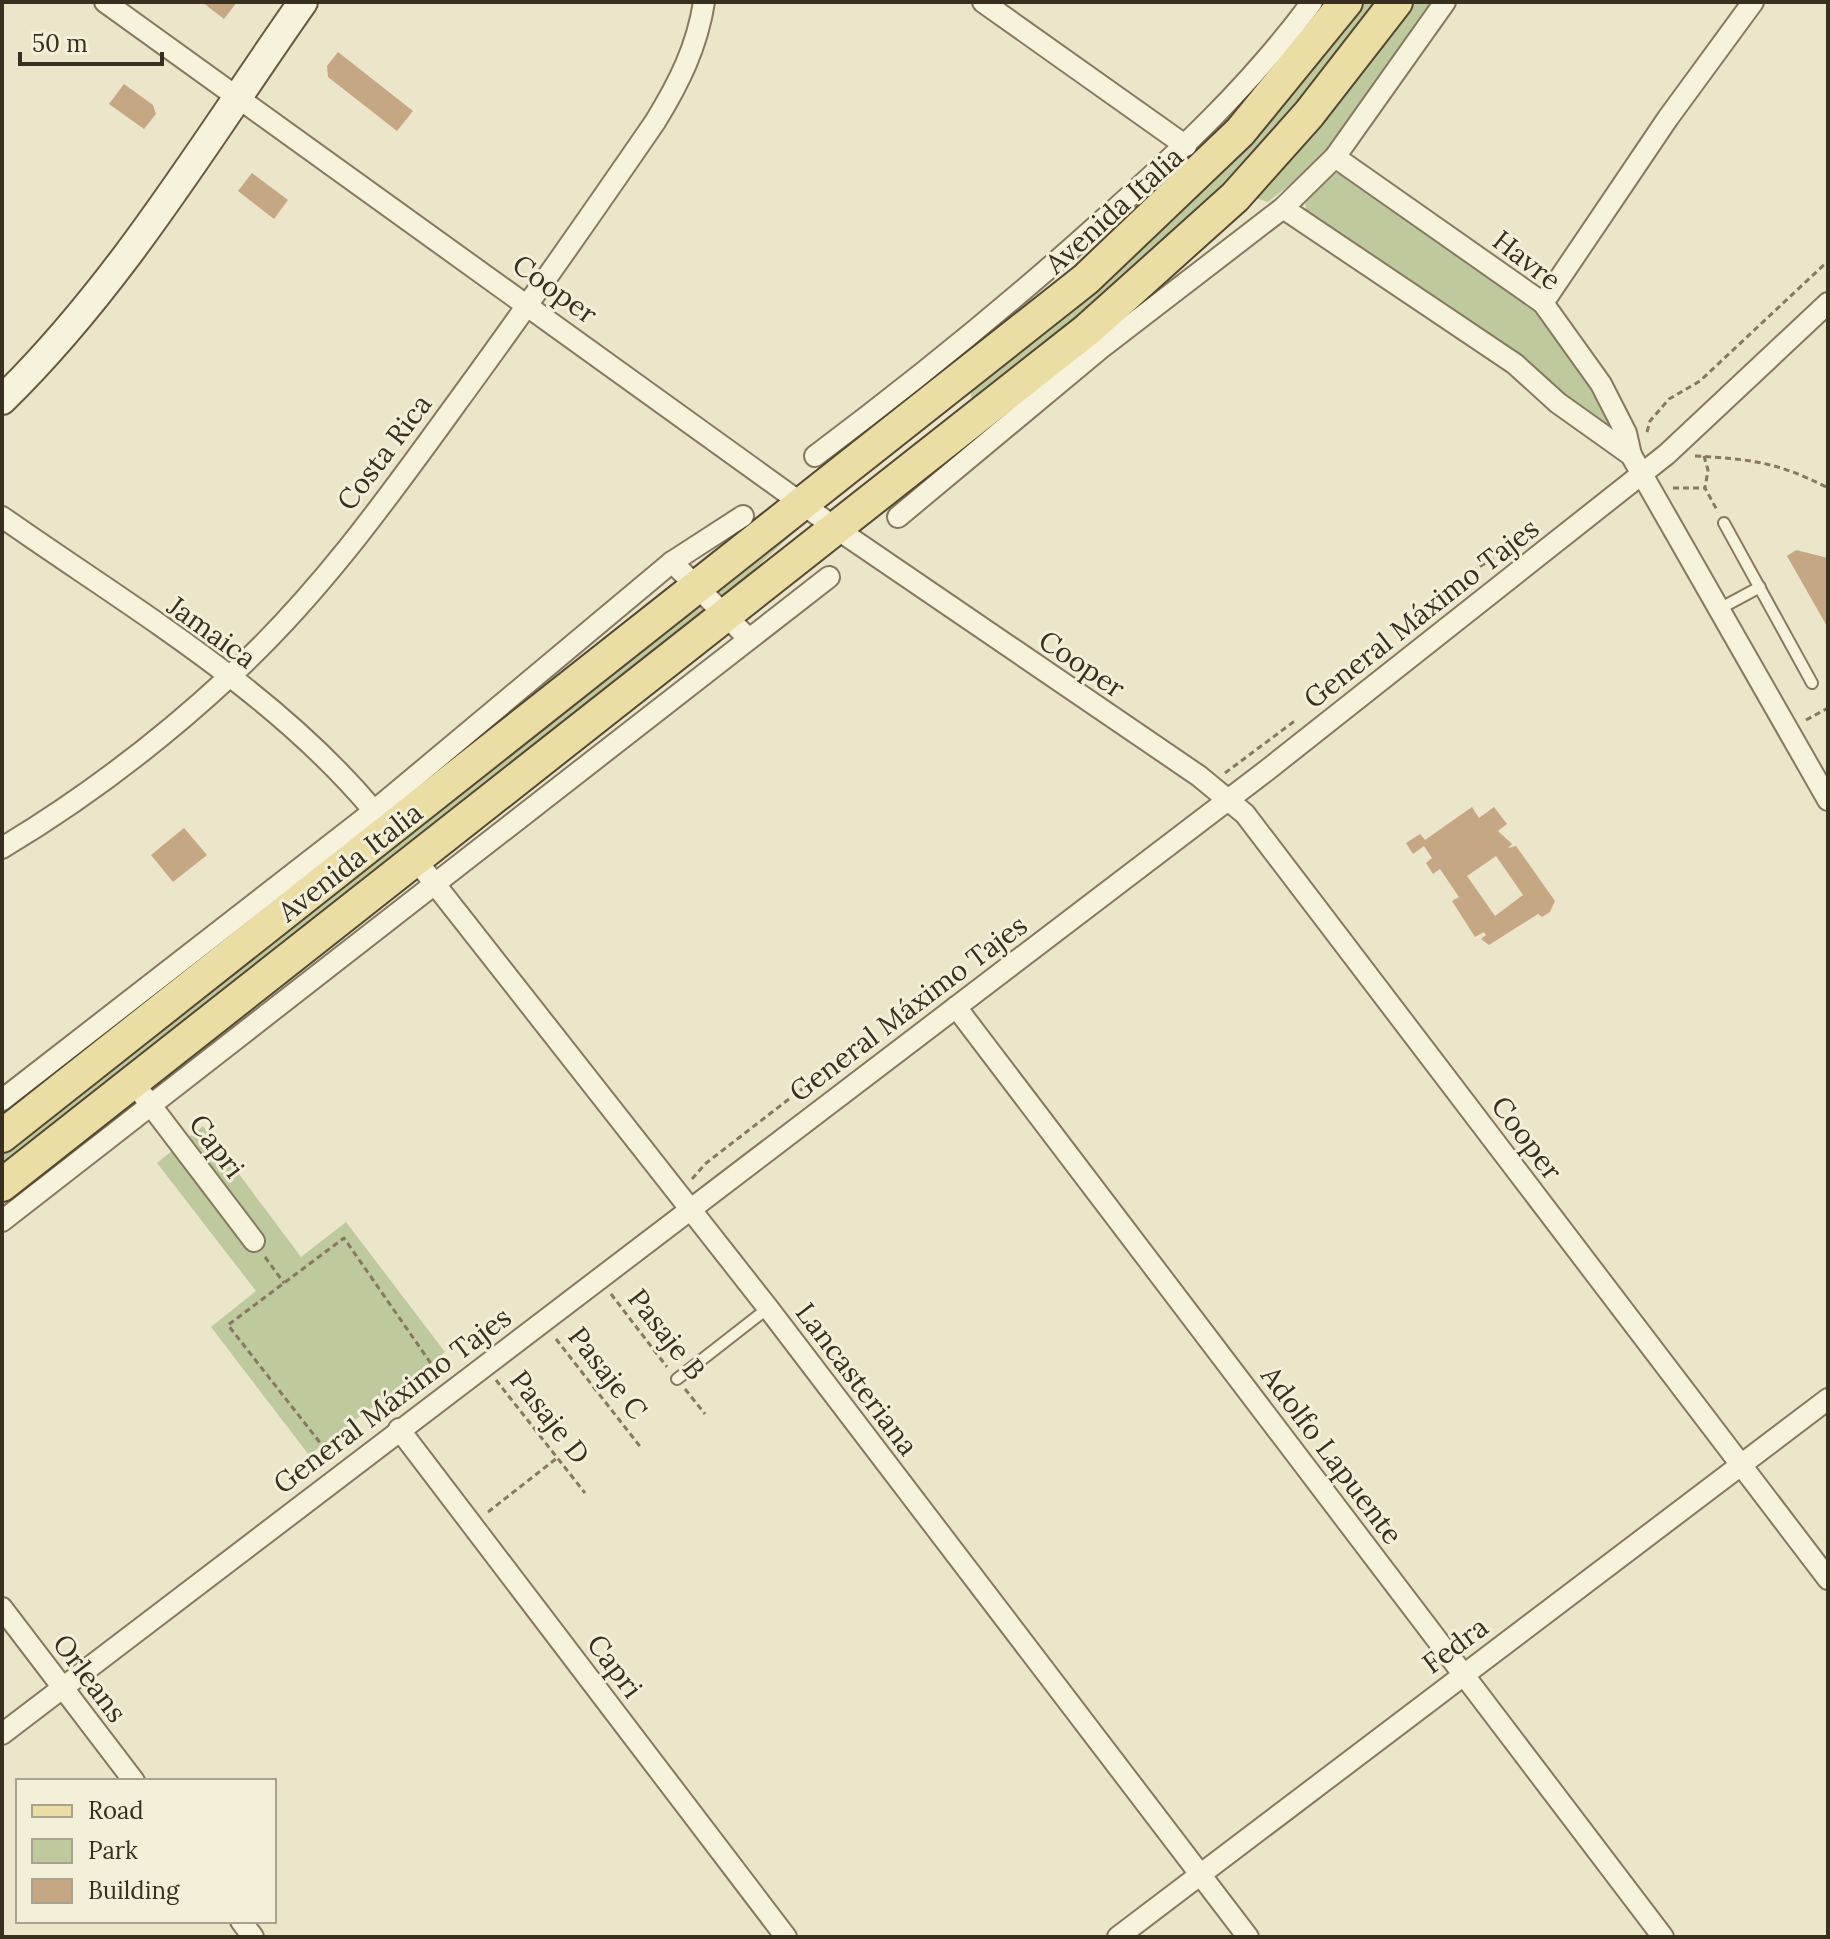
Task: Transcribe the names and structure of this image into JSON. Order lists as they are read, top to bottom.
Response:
{
  "streets": {
    "main road": ["Avenida Italia"],
    "street": [
      "Havre",
      "Cooper",
      "Costa Rica",
      "General Máximo Tajes",
      "Jamaica",
      "Capri",
      "Lancasteriana",
      "Adolfo Lapuente",
      "Fedra",
      "Orleans"
    ],
    "path": ["Pasaje B", "Pasaje C", "Pasaje D"]
  },
  "crossings": [
    ["Avenida Italia", "Havre"],
    ["Avenida Italia", "Cooper"],
    ["Avenida Italia", "Jamaica"],
    ["Avenida Italia", "Capri"],
    ["Avenida Italia", "Lancasteriana"],
    ["Havre", "General Máximo Tajes"],
    ["Cooper", "Costa Rica"],
    ["Cooper", "General Máximo Tajes"],
    ["Cooper", "Fedra"],
    ["Costa Rica", "Jamaica"],
    ["General Máximo Tajes", "Capri"],
    ["General Máximo Tajes", "Pasaje B"],
    ["General Máximo Tajes", "Pasaje C"],
    ["General Máximo Tajes", "Lancasteriana"],
    ["General Máximo Tajes", "Pasaje D"],
    ["General Máximo Tajes", "Adolfo Lapuente"],
    ["General Máximo Tajes", "Orleans"],
    ["Lancasteriana", "Fedra"],
    ["Adolfo Lapuente", "Fedra"]
  ],
  "legend": ["Road", "Park", "Building"],
  "scale_bar": "50 m"
}
